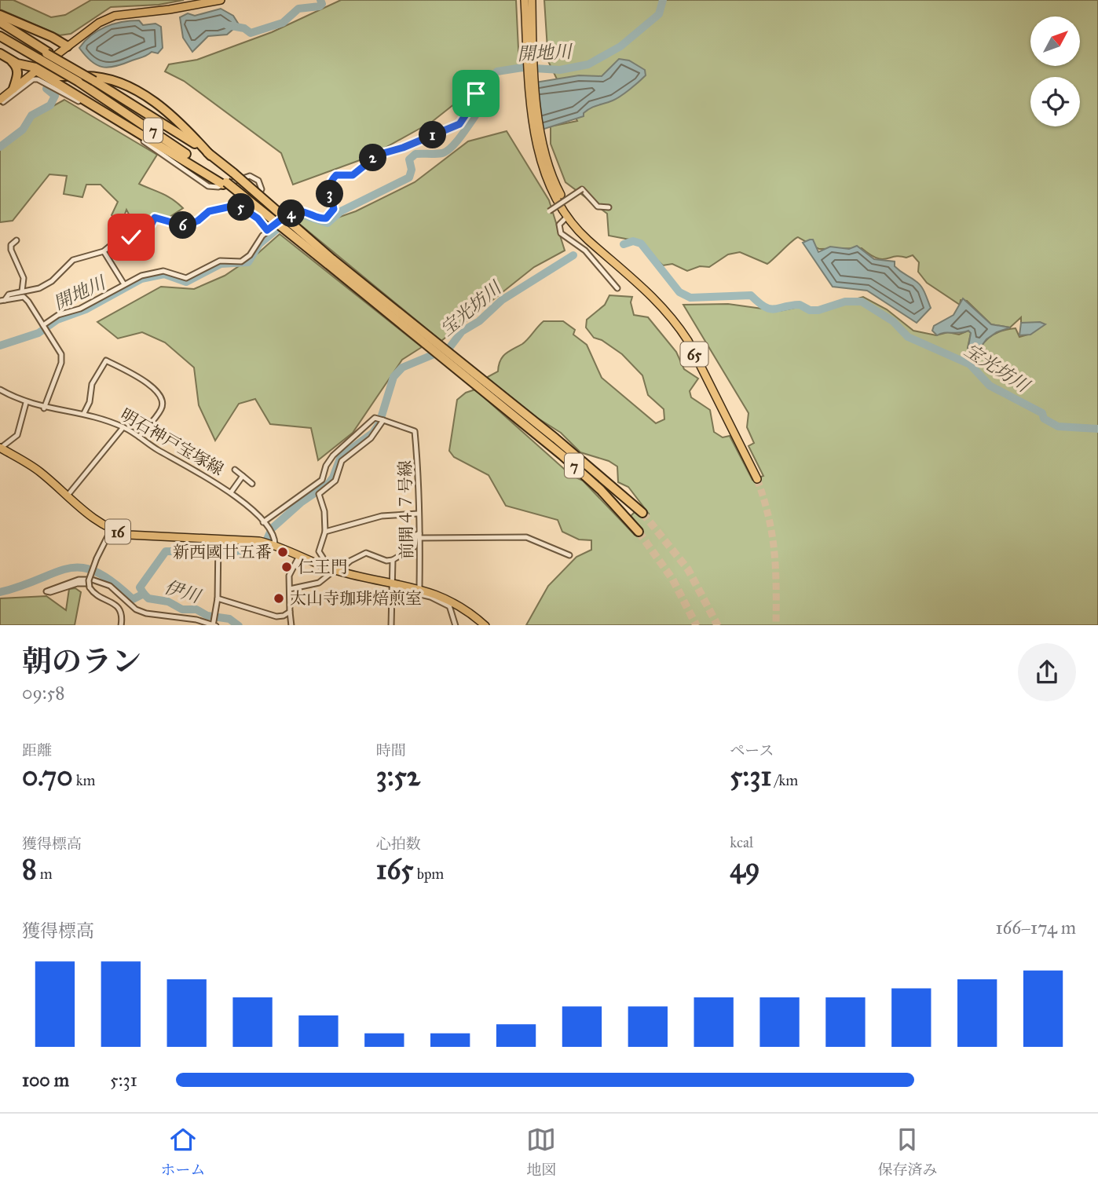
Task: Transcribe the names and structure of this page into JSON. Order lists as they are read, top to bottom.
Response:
{
  "streets": {
    "highway": ["7"],
    "main road": ["65", "16"],
    "street": ["明石神戸宝塚線", "前開４７号線"]
  },
  "crossings": [
    ["明石神戸宝塚線", "16"],
    ["前開４７号線", "16"]
  ],
  "water": ["開地川", "宝光坊川", "伊川"],
  "places": ["新西國廿五番", "仁王門", "太山寺珈琲焙煎室"],
  "north": "top right",
  "page": {
    "pins": [
      "1",
      "2",
      "3",
      "5",
      "4",
      "6"
    ],
    "heading": ["朝のラン", "09:58"],
    "stats": [
      ["距離", "0.70 km"],
      ["時間", "3:52"],
      ["ペース", "5:31 /km"],
      ["獲得標高", "8 m"],
      ["心拍数", "165 bpm"],
      ["kcal", "49"]
    ],
    "chart": ["獲得標高", "166–174 m"],
    "list": [
      {
        "name": "100 m",
        "note": "5:31"
      }
    ],
    "tabs": ["ホーム", "地図", "保存済み"]
  }
}
